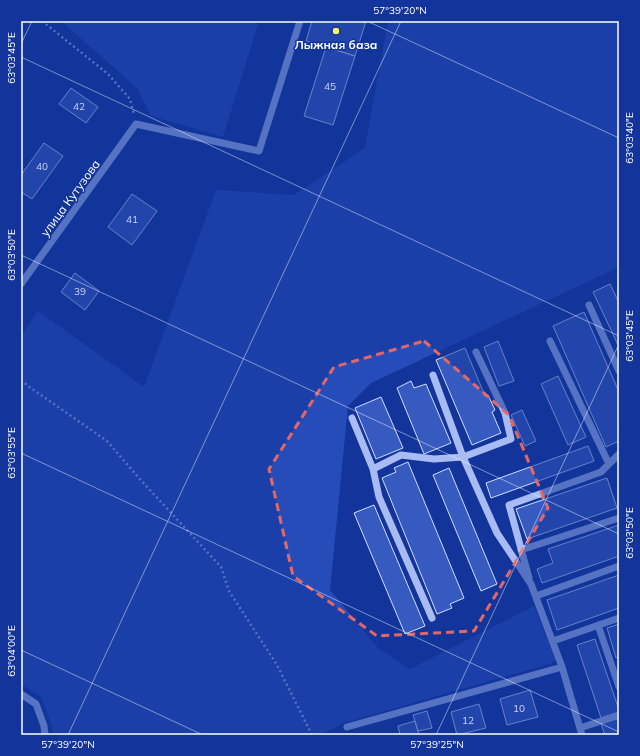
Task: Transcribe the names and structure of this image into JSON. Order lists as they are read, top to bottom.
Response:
{
  "streets": {
    "street": ["улица Кутузова"]
  },
  "places": ["Лыжная база"],
  "house_numbers": [
    "45",
    "42",
    "40",
    "41",
    "39",
    "10",
    "12"
  ],
  "coordinates": [
    "57°39'20\"N",
    "63°03'45\"E",
    "63°03'40\"E",
    "63°03'50\"E",
    "63°03'55\"E",
    "63°04'00\"E",
    "57°39'25\"N"
  ]
}
